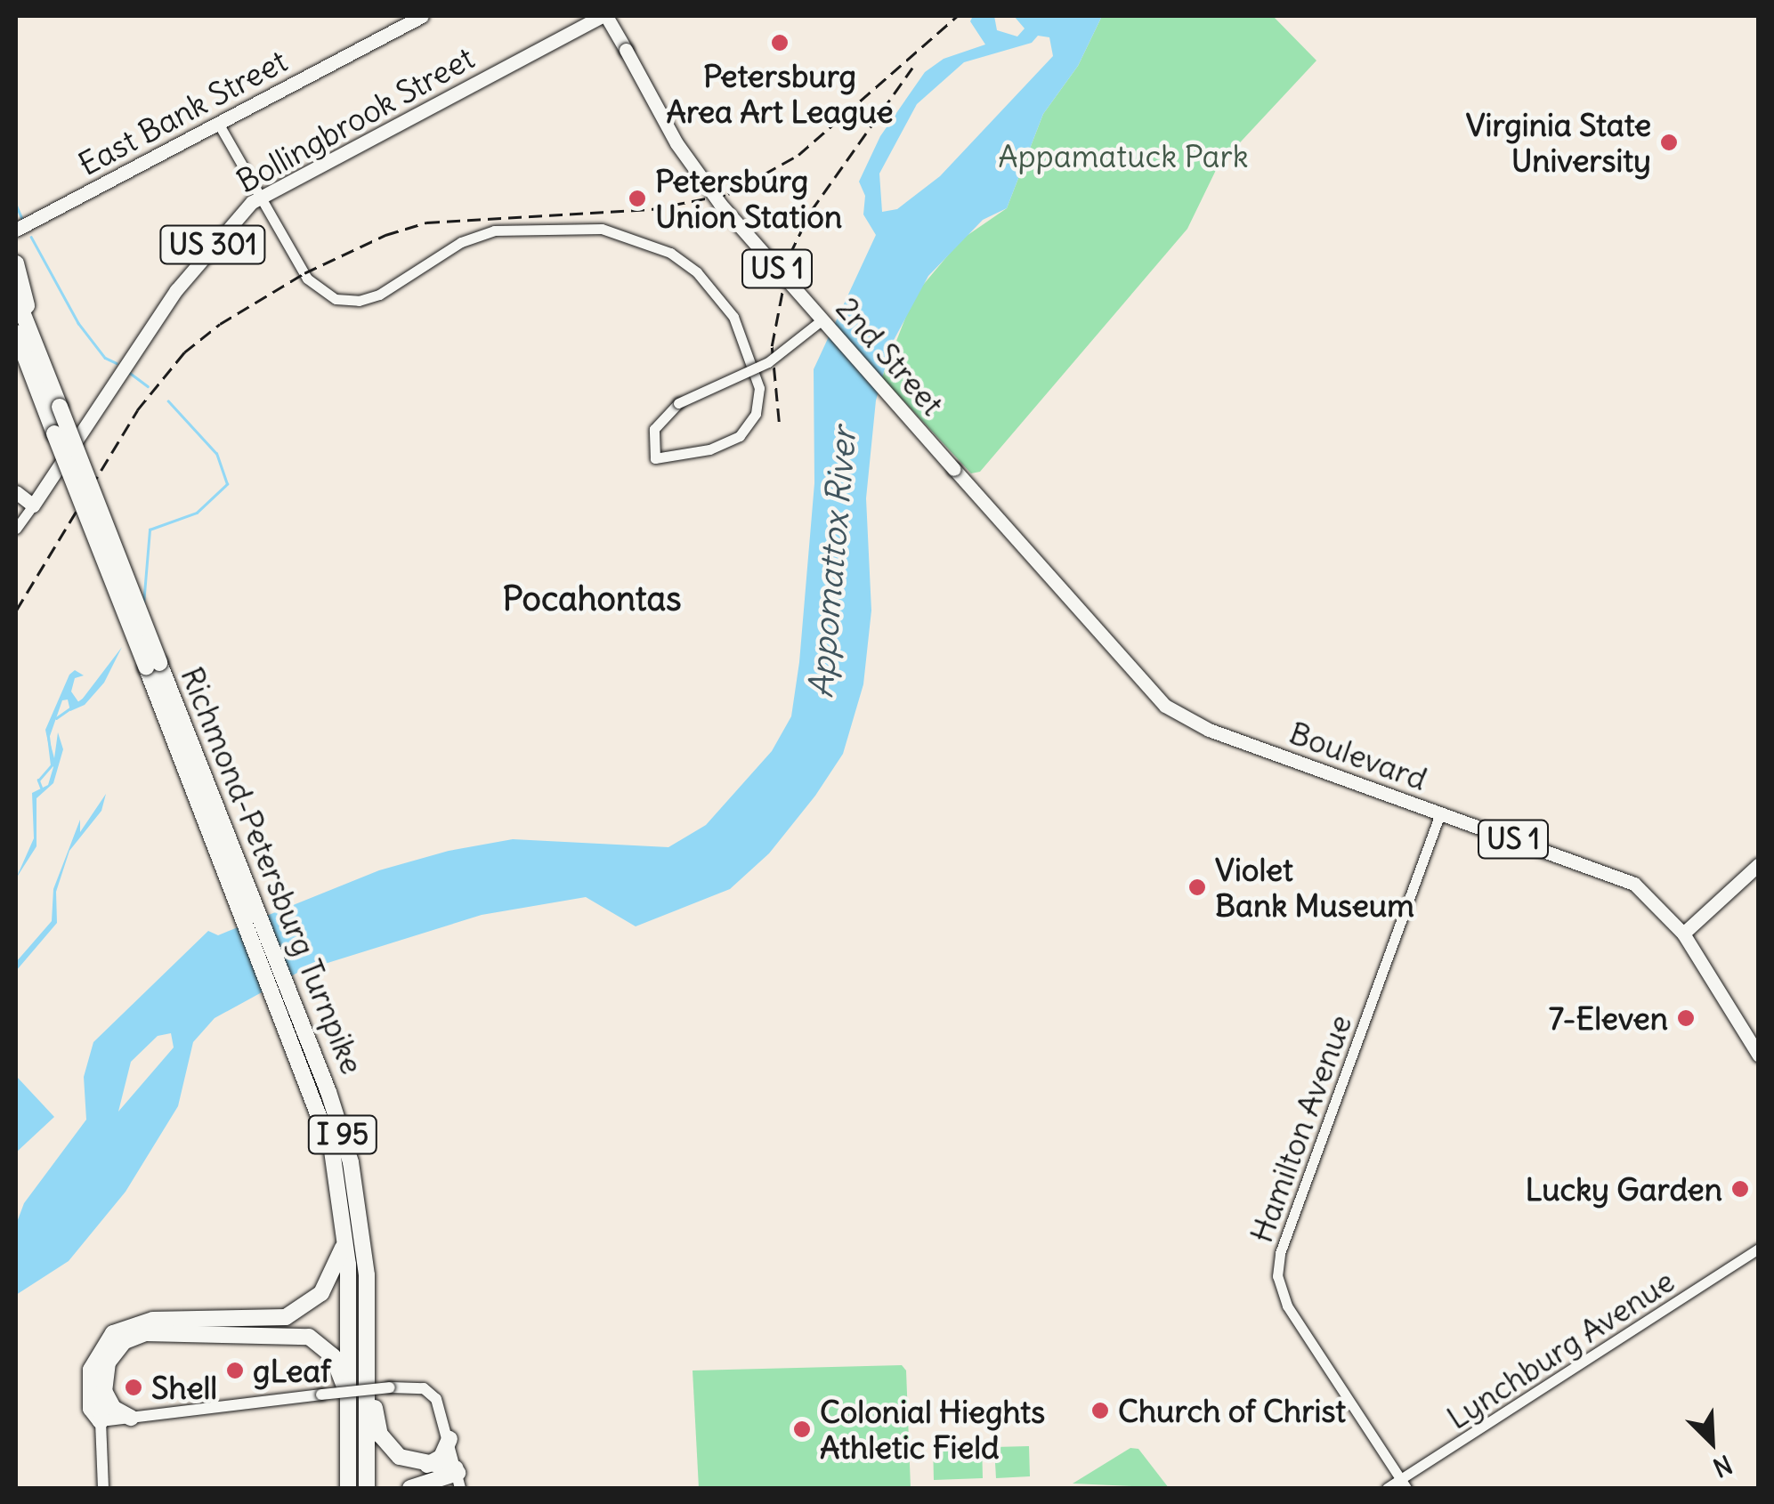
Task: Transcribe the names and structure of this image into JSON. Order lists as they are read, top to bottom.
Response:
{
  "streets": {
    "highway": ["Richmond-Petersburg Turnpike", "I 95"],
    "main road": [
      "East Bank Street",
      "Bollingbrook Street",
      "US 301",
      "US 1",
      "2nd Street",
      "Boulevard"
    ],
    "street": ["Hamilton Avenue", "Lynchburg Avenue"]
  },
  "crossings": [
    ["Bollingbrook Street", "2nd Street"],
    ["2nd Street", "Boulevard"],
    ["Boulevard", "Hamilton Avenue"],
    ["Hamilton Avenue", "Lynchburg Avenue"]
  ],
  "districts": ["Pocahontas"],
  "water": ["Appomattox River"],
  "parks": ["Appamatuck Park"],
  "places": [
    "Petersburg Area Art League",
    "Virginia State University",
    "Petersburg Union Station",
    "Violet Bank Museum",
    "7-Eleven",
    "Lucky Garden",
    "gLeaf",
    "Shell",
    "Church of Christ",
    "Colonial Hieghts Athletic Field"
  ],
  "north": "bottom right"
}
